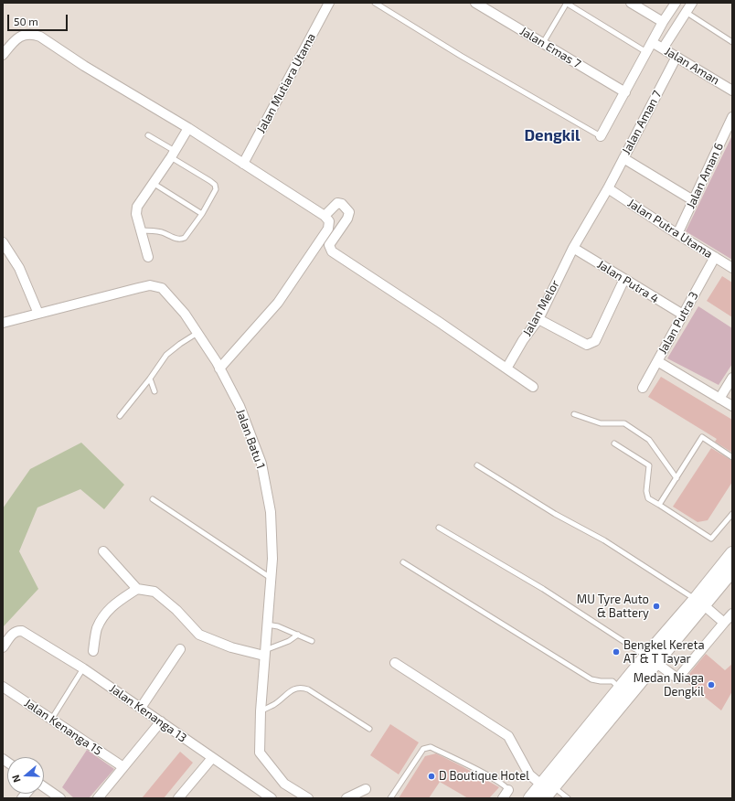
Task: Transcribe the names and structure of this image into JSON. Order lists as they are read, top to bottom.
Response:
{
  "streets": {
    "street": [
      "Jalan Emas 7",
      "Jalan Aman",
      "Jalan Mutiara Utama",
      "Jalan Aman 7",
      "Jalan Aman 6",
      "Jalan Putra Utama",
      "Jalan Putra 4",
      "Jalan Melor",
      "Jalan Putra 3",
      "Jalan Batu 1",
      "Jalan Kenanga 13",
      "Jalan Kenanga 15"
    ]
  },
  "crossings": [
    ["Jalan Aman", "Jalan Aman 7"],
    ["Jalan Aman 7", "Jalan Putra Utama"],
    ["Jalan Aman 7", "Jalan Putra 4"],
    ["Jalan Aman 7", "Jalan Melor"],
    ["Jalan Aman 6", "Jalan Putra Utama"],
    ["Jalan Putra Utama", "Jalan Putra 3"],
    ["Jalan Putra 4", "Jalan Melor"],
    ["Jalan Putra 4", "Jalan Putra 3"]
  ],
  "districts": ["Dengkil"],
  "places": [
    "MU Tyre Auto & Battery",
    "Bengkel Kereta AT & T Tayar",
    "Medan Niaga Dengkil",
    "D Boutique Hotel"
  ],
  "scale_bar": "50 m",
  "north": "left"
}
